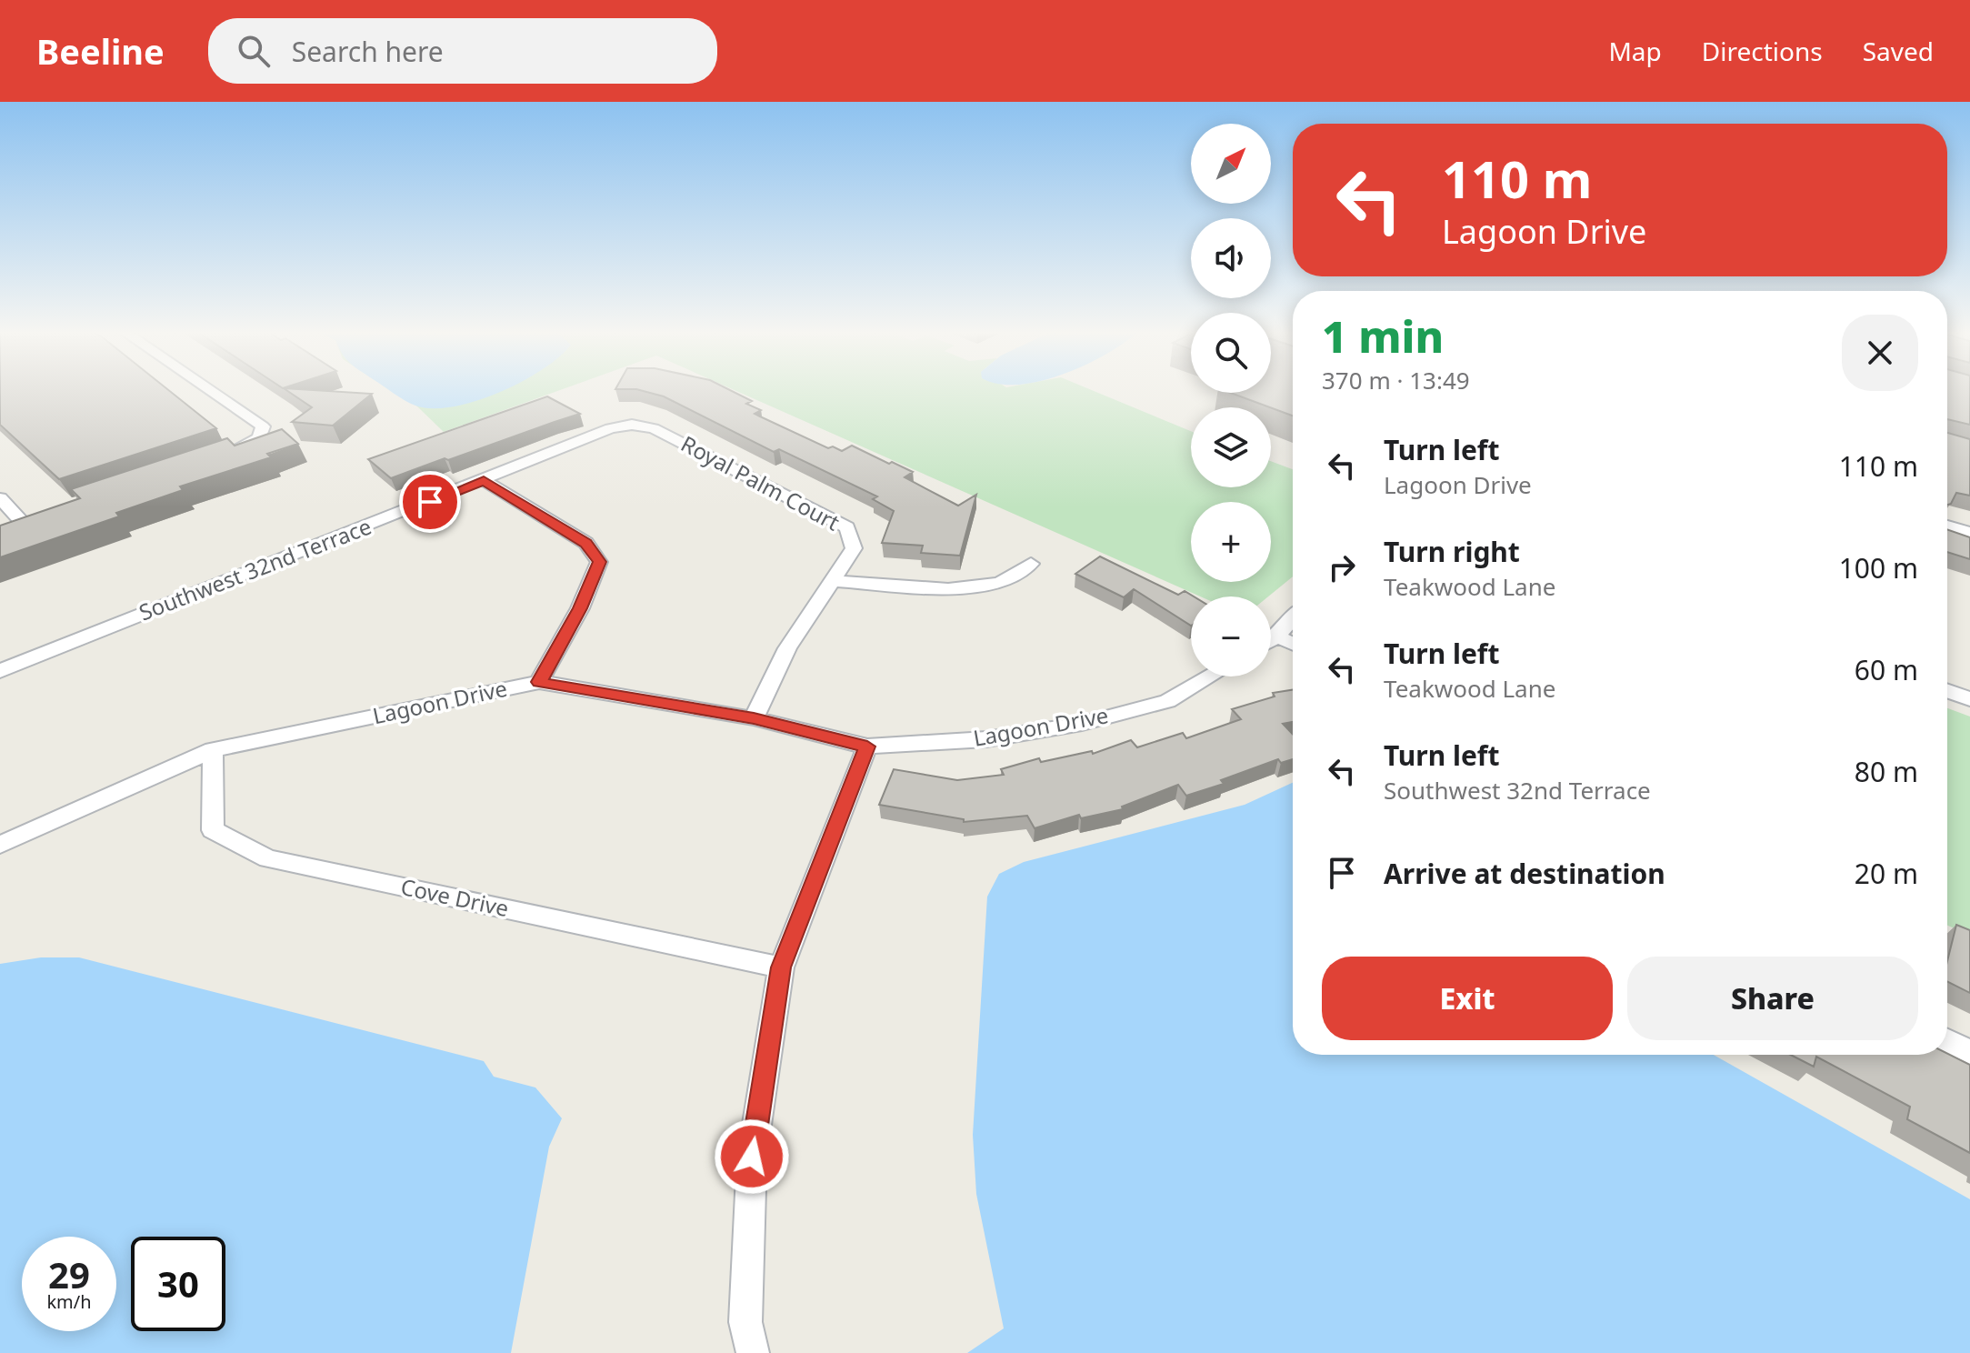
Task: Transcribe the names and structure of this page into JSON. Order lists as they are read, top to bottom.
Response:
{
  "streets": {
    "street": [
      "Royal Palm Court",
      "Southwest 32nd Terrace",
      "Lagoon Drive",
      "Cove Drive"
    ]
  },
  "crossings": [
    ["Royal Palm Court", "Southwest 32nd Terrace"],
    ["Royal Palm Court", "Lagoon Drive"],
    ["Lagoon Drive", "Cove Drive"]
  ],
  "north": "top right",
  "page": {
    "header": "Beeline",
    "search": "Search here",
    "nav": ["Map", "Directions", "Saved"],
    "map_buttons": ["+", "−"],
    "turn": ["110 m", "Lagoon Drive"],
    "heading": ["1 min", "370 m · 13:49"],
    "list": [
      {
        "name": "Turn left",
        "note": "Lagoon Drive",
        "value": "110 m"
      },
      {
        "name": "Turn right",
        "note": "Teakwood Lane",
        "value": "100 m"
      },
      {
        "name": "Turn left",
        "note": "Teakwood Lane",
        "value": "60 m"
      },
      {
        "name": "Turn left",
        "note": "Southwest 32nd Terrace",
        "value": "80 m"
      },
      {
        "name": "Arrive at destination",
        "value": "20 m"
      }
    ],
    "buttons": ["Exit", "Share"],
    "speed": "29 km/h",
    "limit": "30"
  }
}
